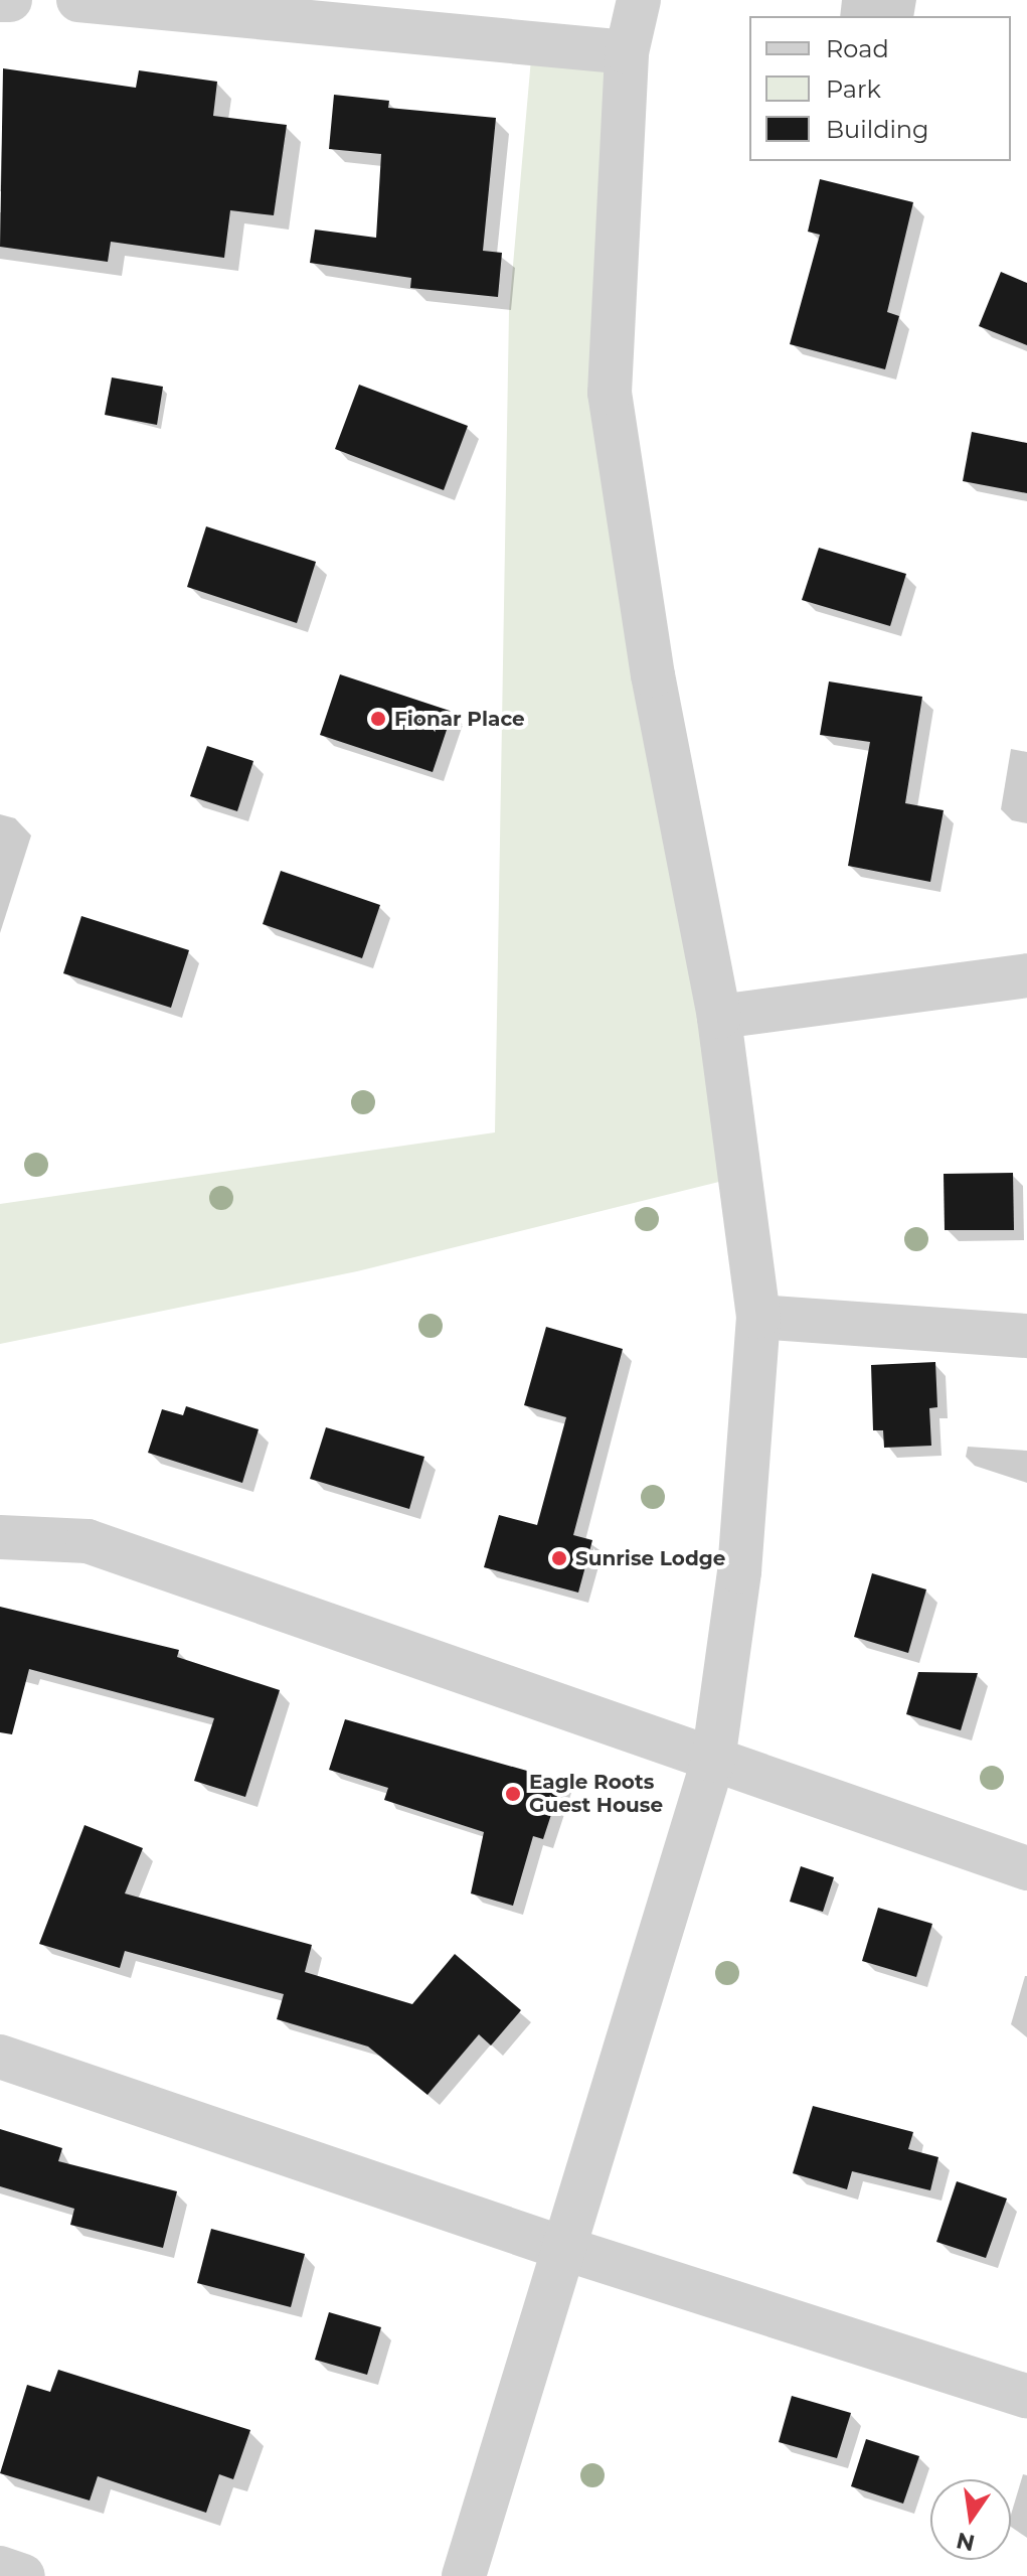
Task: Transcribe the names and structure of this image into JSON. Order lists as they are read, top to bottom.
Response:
{
  "places": ["Fionar Place", "Sunrise Lodge", "Eagle Roots Guest House"],
  "legend": ["Road", "Park", "Building"],
  "north": "bottom"
}
